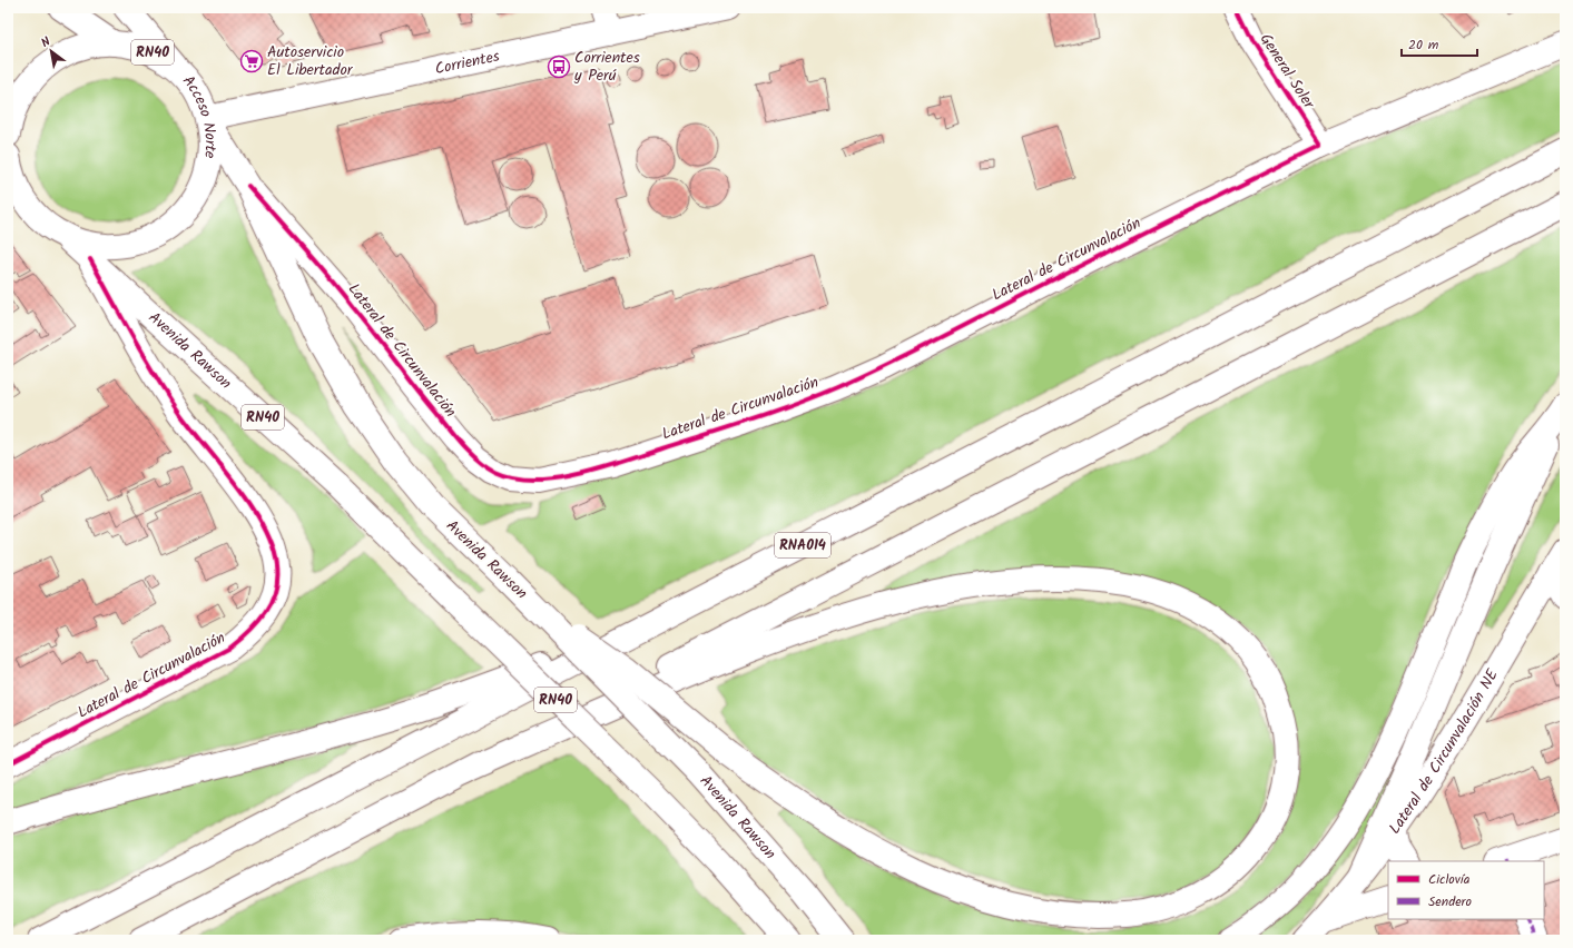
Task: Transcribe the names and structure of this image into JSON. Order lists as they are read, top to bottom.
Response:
{
  "streets": {
    "main road": [
      "RN40",
      "Corrientes",
      "General Soler",
      "Acceso Norte",
      "Lateral de Circunvalación",
      "Avenida Rawson",
      "RNA014",
      "Lateral de Circunvalación NE"
    ]
  },
  "crossings": [
    ["Corrientes", "Acceso Norte"],
    ["Corrientes", "Avenida Rawson"],
    ["General Soler", "Lateral de Circunvalación"],
    ["Acceso Norte", "Avenida Rawson"],
    ["Lateral de Circunvalación", "Avenida Rawson"]
  ],
  "places": {
    "supermarket": ["Autoservicio El Libertador"],
    "bus stop": ["Corrientes y Perú"]
  },
  "legend": ["Ciclovía", "Sendero"],
  "scale_bar": "20 m",
  "north": "top left"
}
